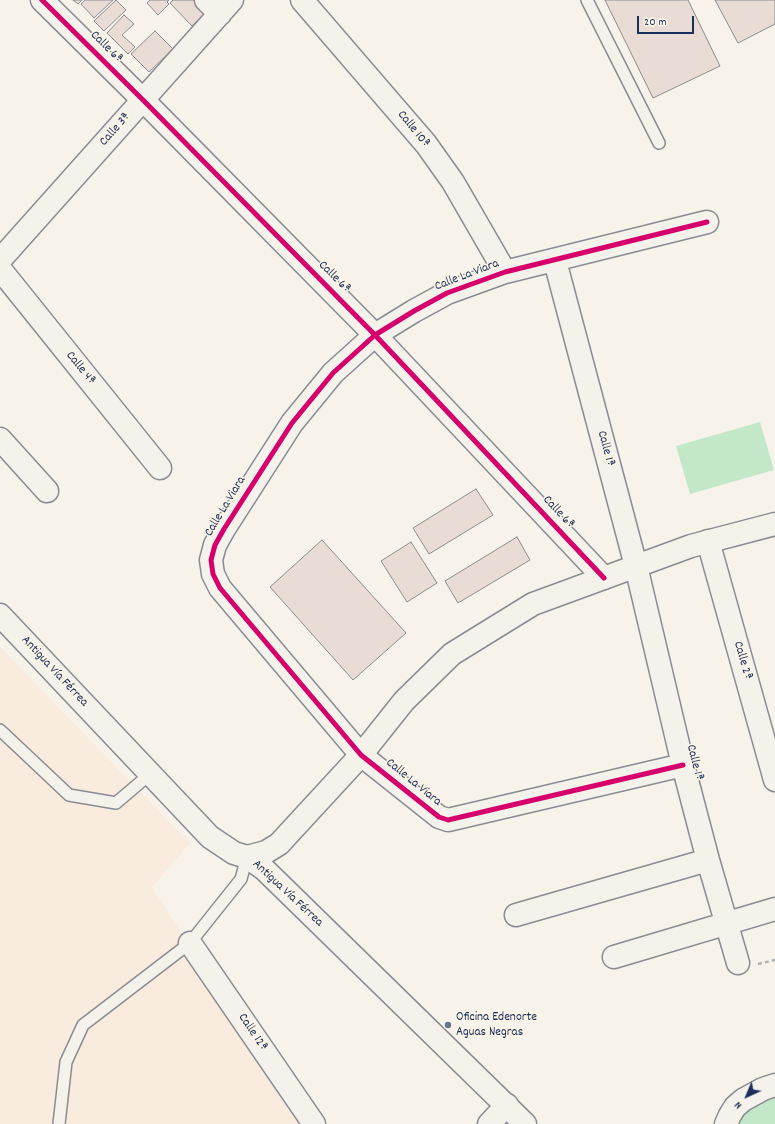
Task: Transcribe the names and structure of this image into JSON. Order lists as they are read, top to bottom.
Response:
{
  "streets": {
    "street": [
      "Calle 6ª",
      "Calle 3ª",
      "Calle 10ª",
      "Calle La Viara",
      "Calle 4ª",
      "Calle 1ª",
      "Calle 2ª",
      "Antigua Vía Férrea",
      "Calle 12ª"
    ]
  },
  "crossings": [
    ["Calle 6ª", "Calle 3ª"],
    ["Calle 6ª", "Calle La Viara"],
    ["Calle 10ª", "Calle La Viara"],
    ["Calle La Viara", "Calle 1ª"]
  ],
  "places": ["Oficina Edenorte Aguas Negras"],
  "scale_bar": "20 m",
  "north": "bottom left"
}
